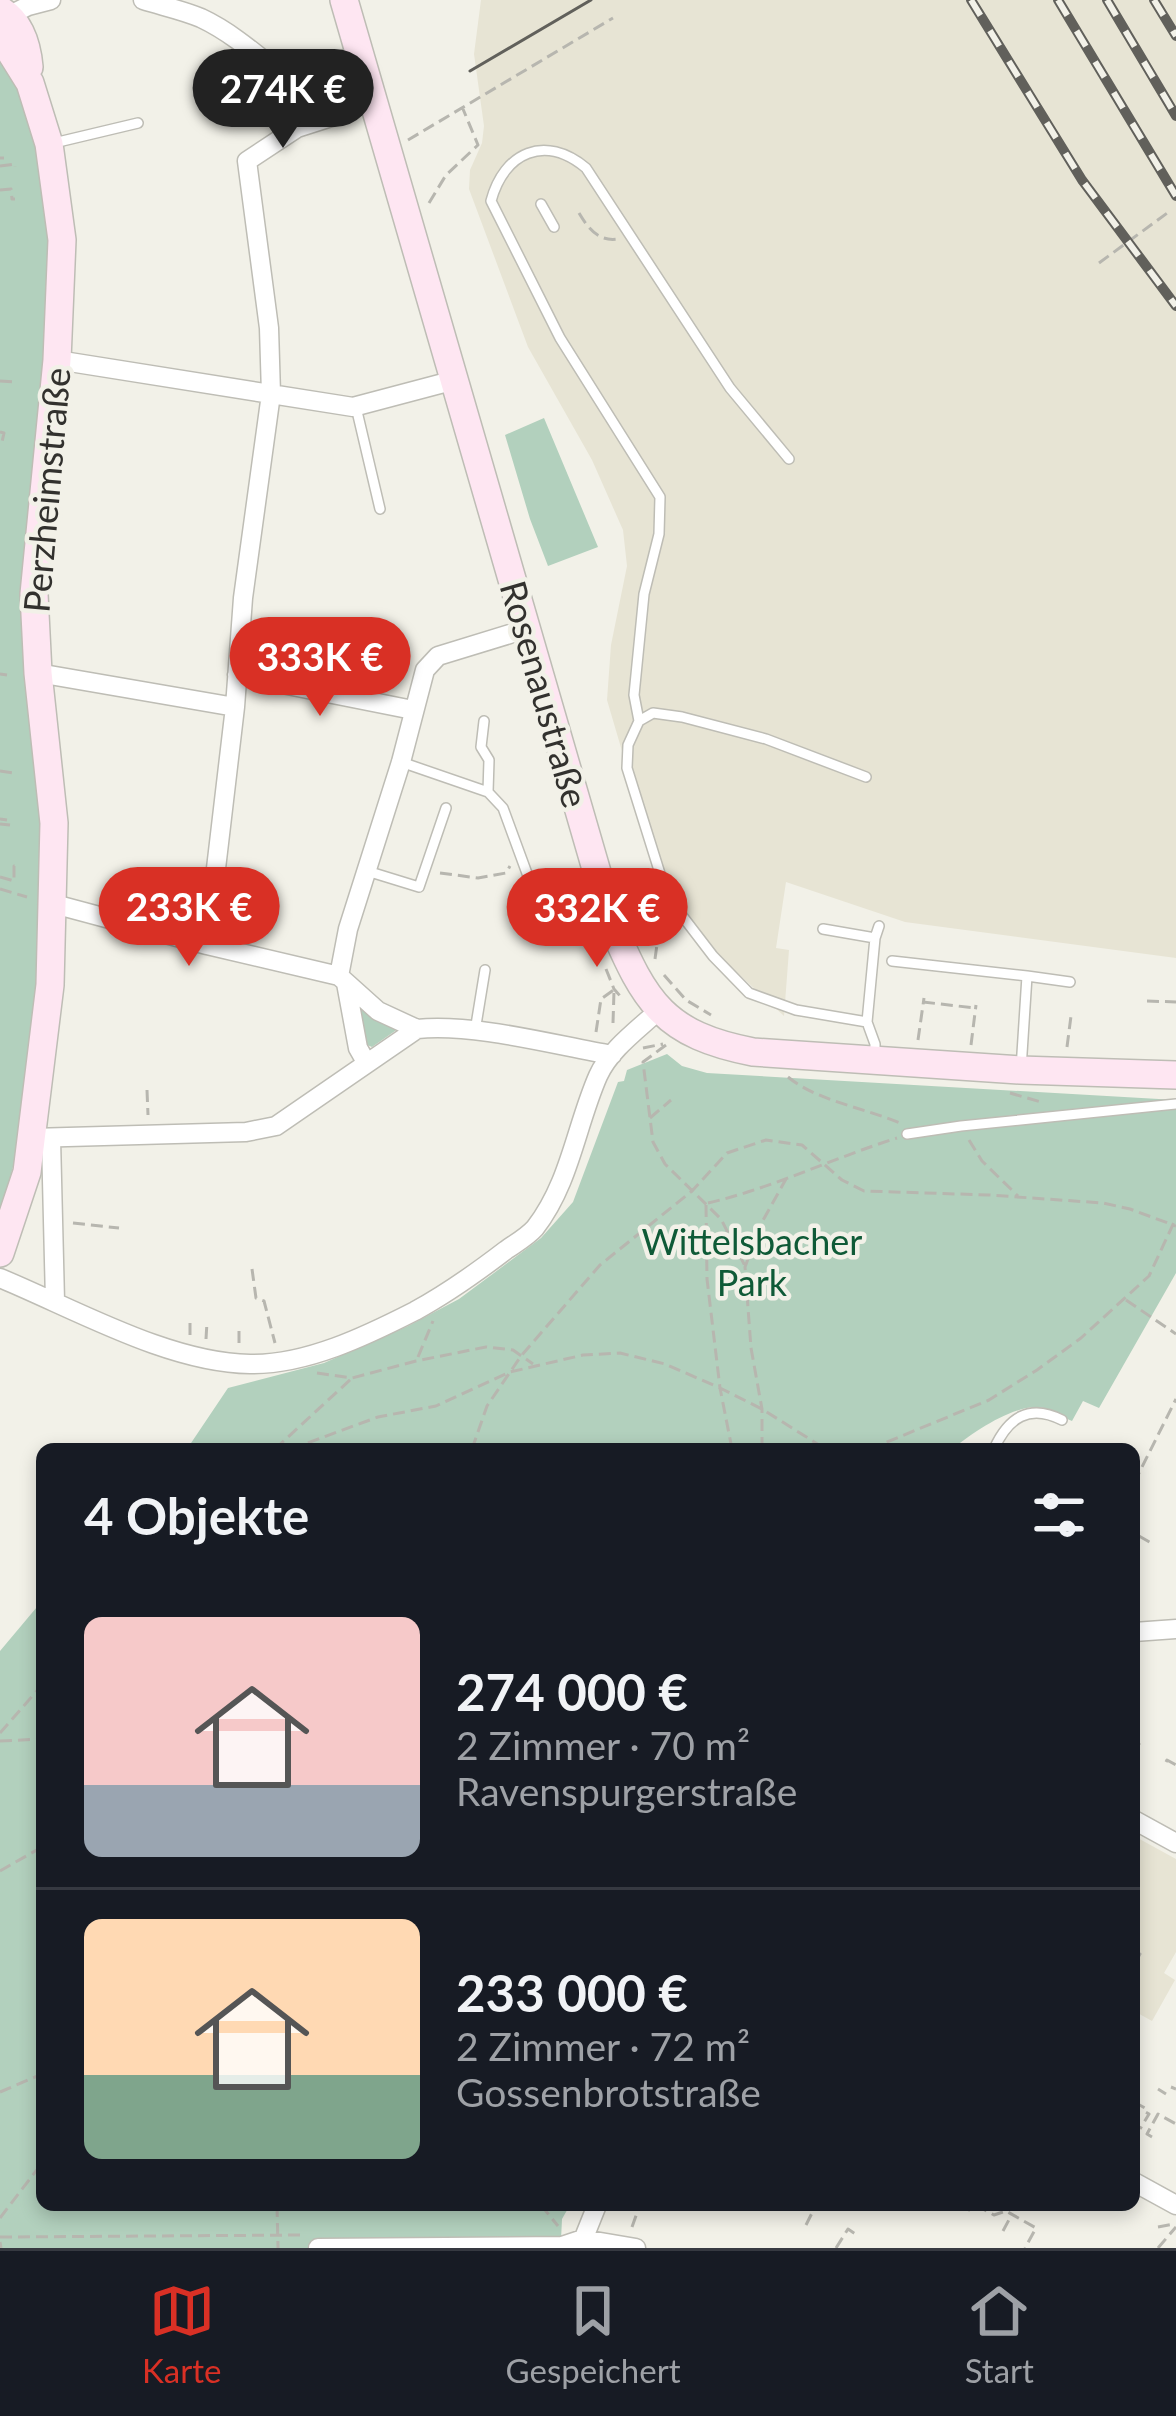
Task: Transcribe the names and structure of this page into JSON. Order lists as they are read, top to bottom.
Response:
{
  "streets": {
    "main road": ["Perzheimstraße", "Rosenaustraße"]
  },
  "parks": ["Wittelsbacher Park"],
  "page": {
    "price": [
      "274K €",
      "333K €",
      "233K €",
      "332K €"
    ],
    "heading": "4 Objekte",
    "list": [
      {
        "name": "274 000 €",
        "note": "2 Zimmer · 70 m² · Ravenspurgerstraße"
      },
      {
        "name": "233 000 €",
        "note": "2 Zimmer · 72 m² · Gossenbrotstraße"
      }
    ],
    "tabs": ["Karte", "Gespeichert", "Start"]
  }
}
